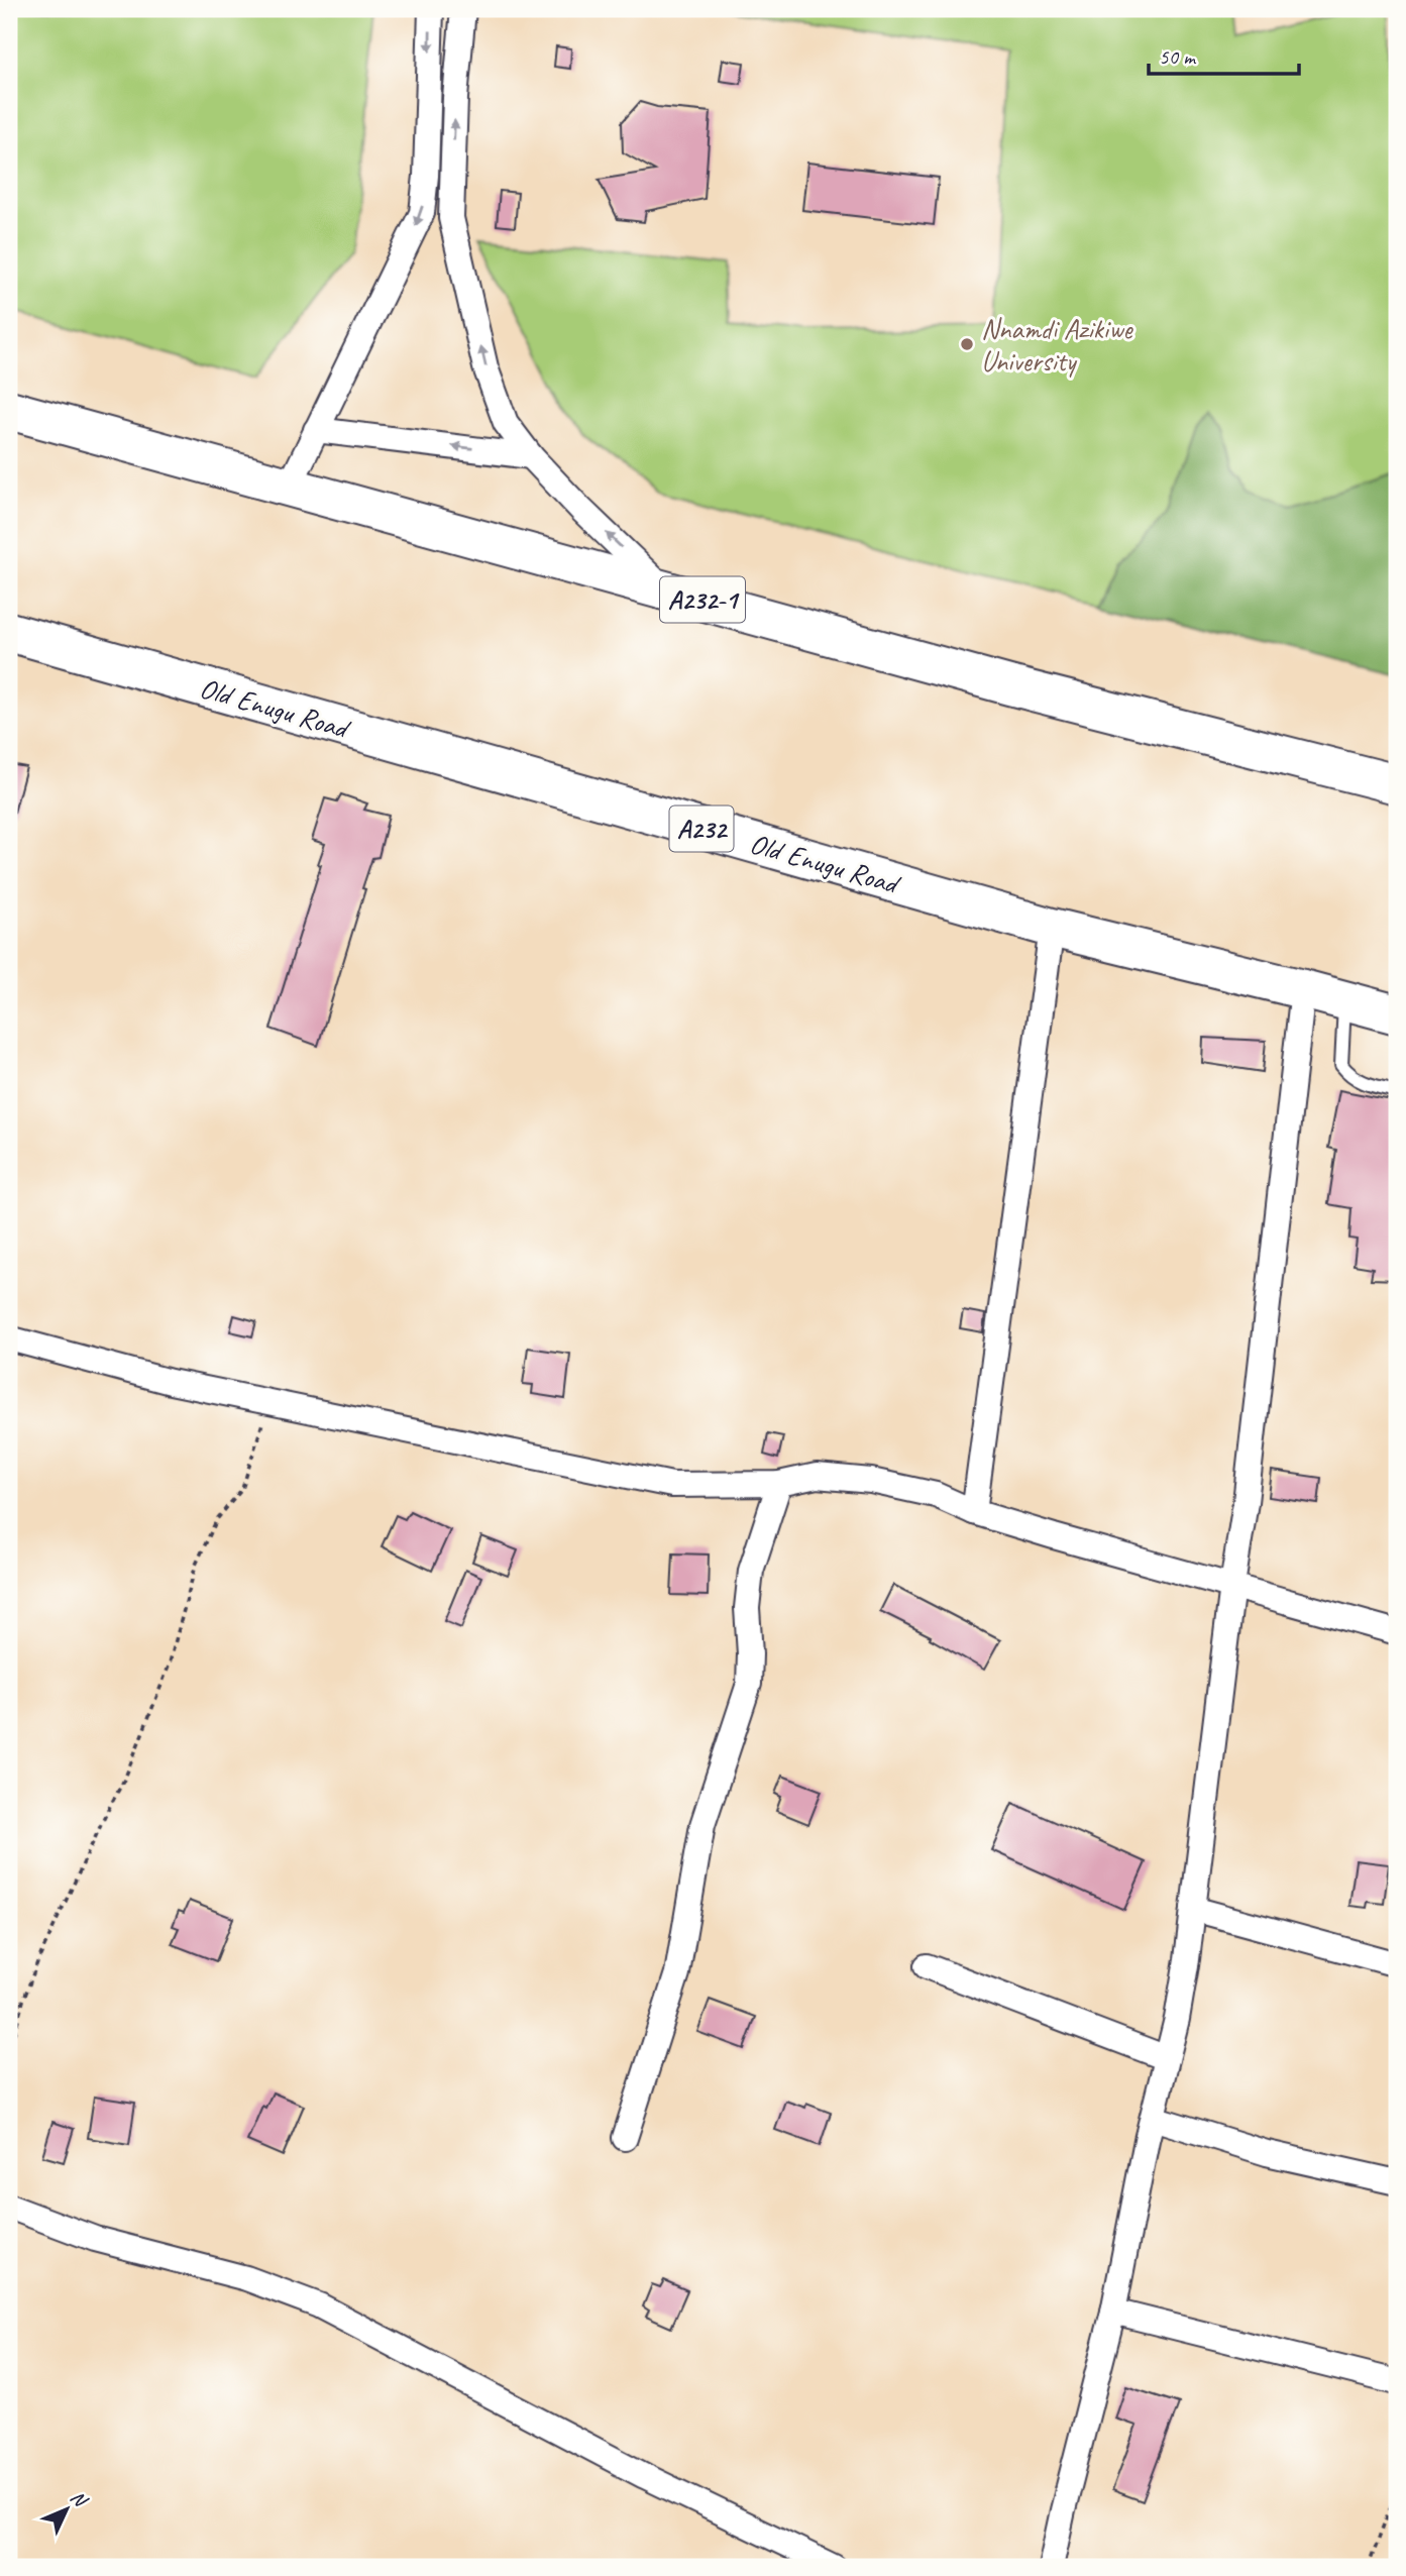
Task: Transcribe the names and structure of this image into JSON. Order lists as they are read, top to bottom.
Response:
{
  "streets": {
    "main road": ["A232-1", "Old Enugu Road", "A232"]
  },
  "places": ["Nnamdi Azikiwe University"],
  "scale_bar": "50 m",
  "north": "top right"
}
